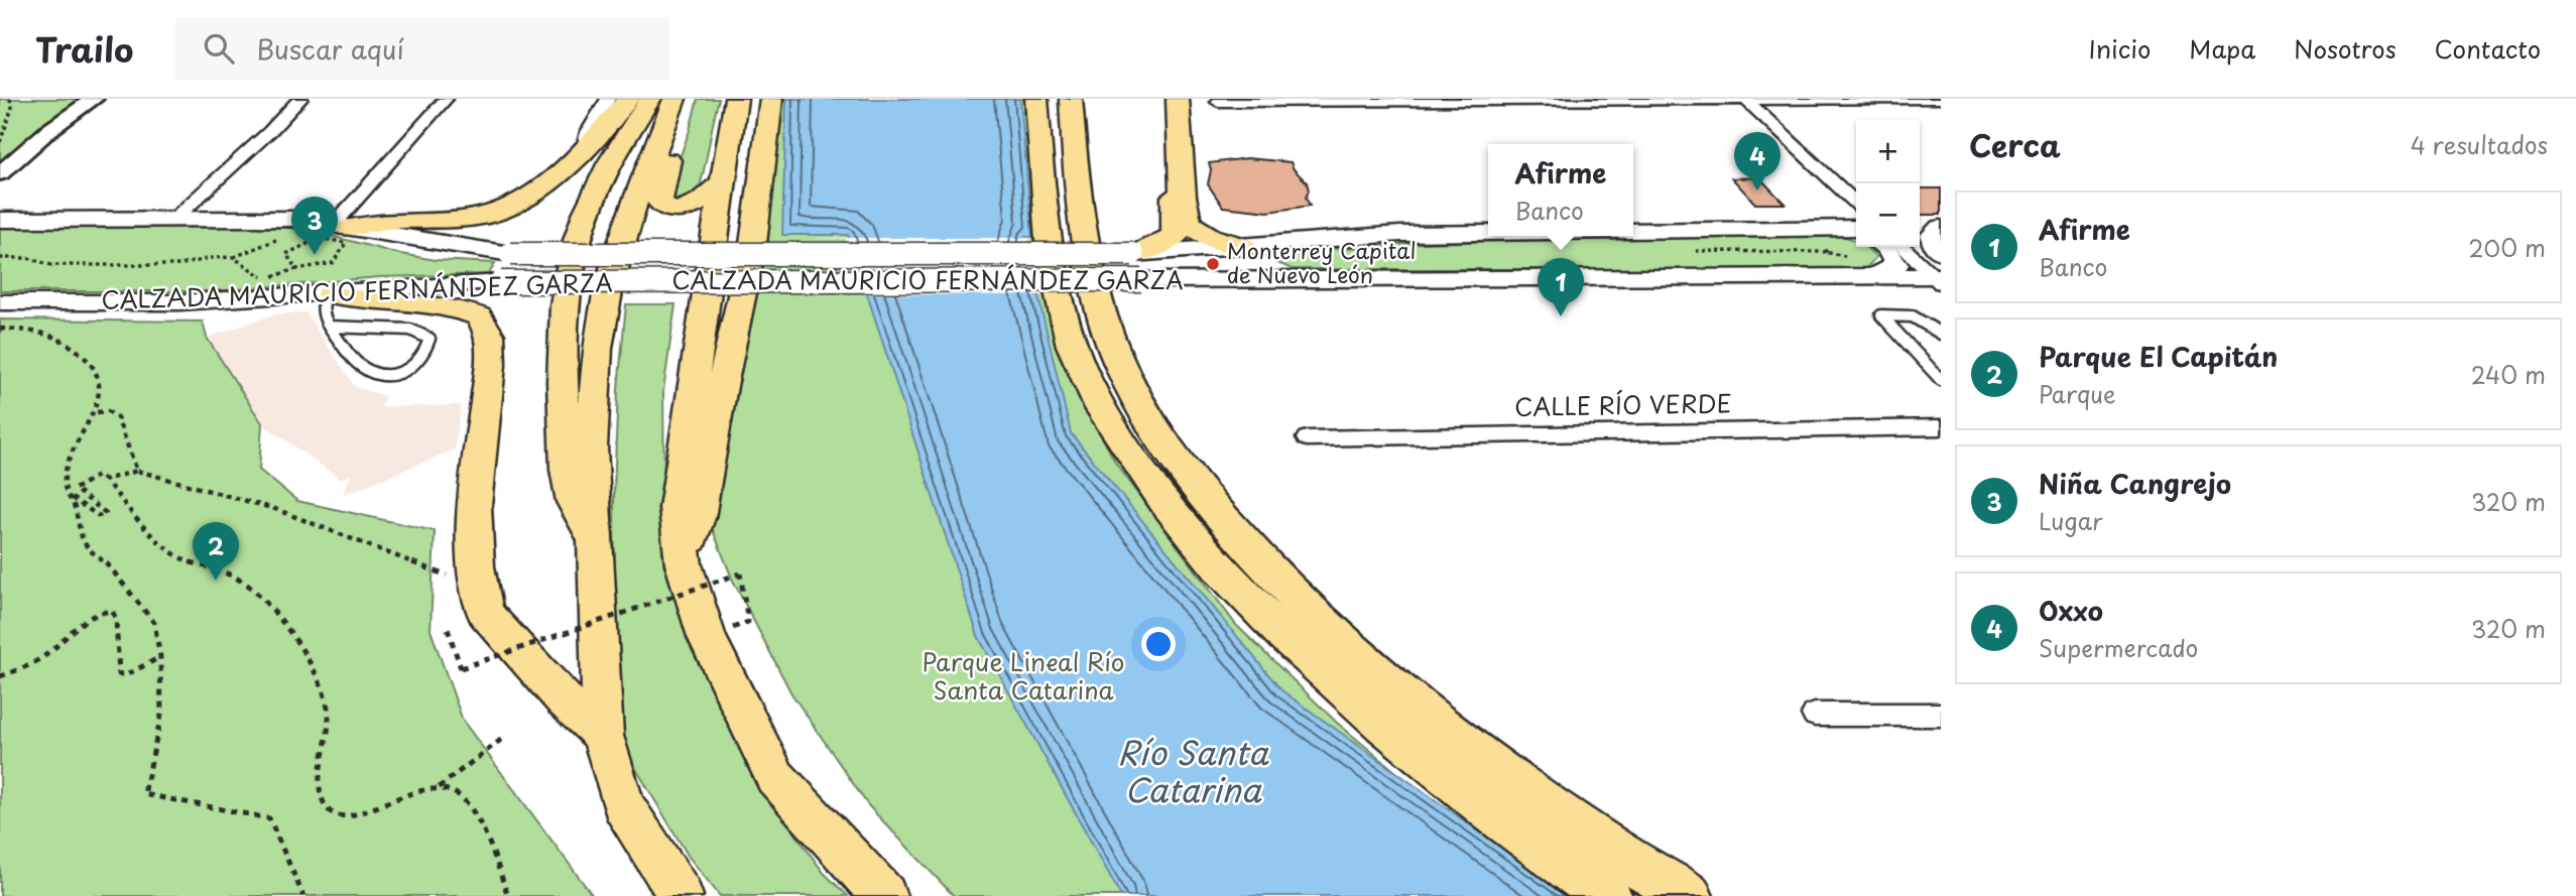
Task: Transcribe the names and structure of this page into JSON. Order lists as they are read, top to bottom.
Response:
{
  "streets": {
    "main road": ["CALZADA MAURICIO FERNÁNDEZ GARZA"],
    "street": ["CALLE RÍO VERDE"]
  },
  "water": ["Río Santa Catarina"],
  "parks": ["Parque Lineal Río Santa Catarina"],
  "places": ["Monterrey Capital de Nuevo León"],
  "page": {
    "header": "Trailo",
    "search": "Buscar aquí",
    "nav": [
      "Inicio",
      "Mapa",
      "Nosotros",
      "Contacto"
    ],
    "heading": ["Cerca", "4 resultados"],
    "map_buttons": ["+", "−"],
    "pins": [
      "4",
      "3",
      "1",
      "2"
    ],
    "popup": ["Afirme", "Banco"],
    "list": [
      {
        "mark": "1",
        "name": "Afirme",
        "note": "Banco",
        "value": "200 m"
      },
      {
        "mark": "2",
        "name": "Parque El Capitán",
        "note": "Parque",
        "value": "240 m"
      },
      {
        "mark": "3",
        "name": "Niña Cangrejo",
        "note": "Lugar",
        "value": "320 m"
      },
      {
        "mark": "4",
        "name": "Oxxo",
        "note": "Supermercado",
        "value": "320 m"
      }
    ]
  }
}
